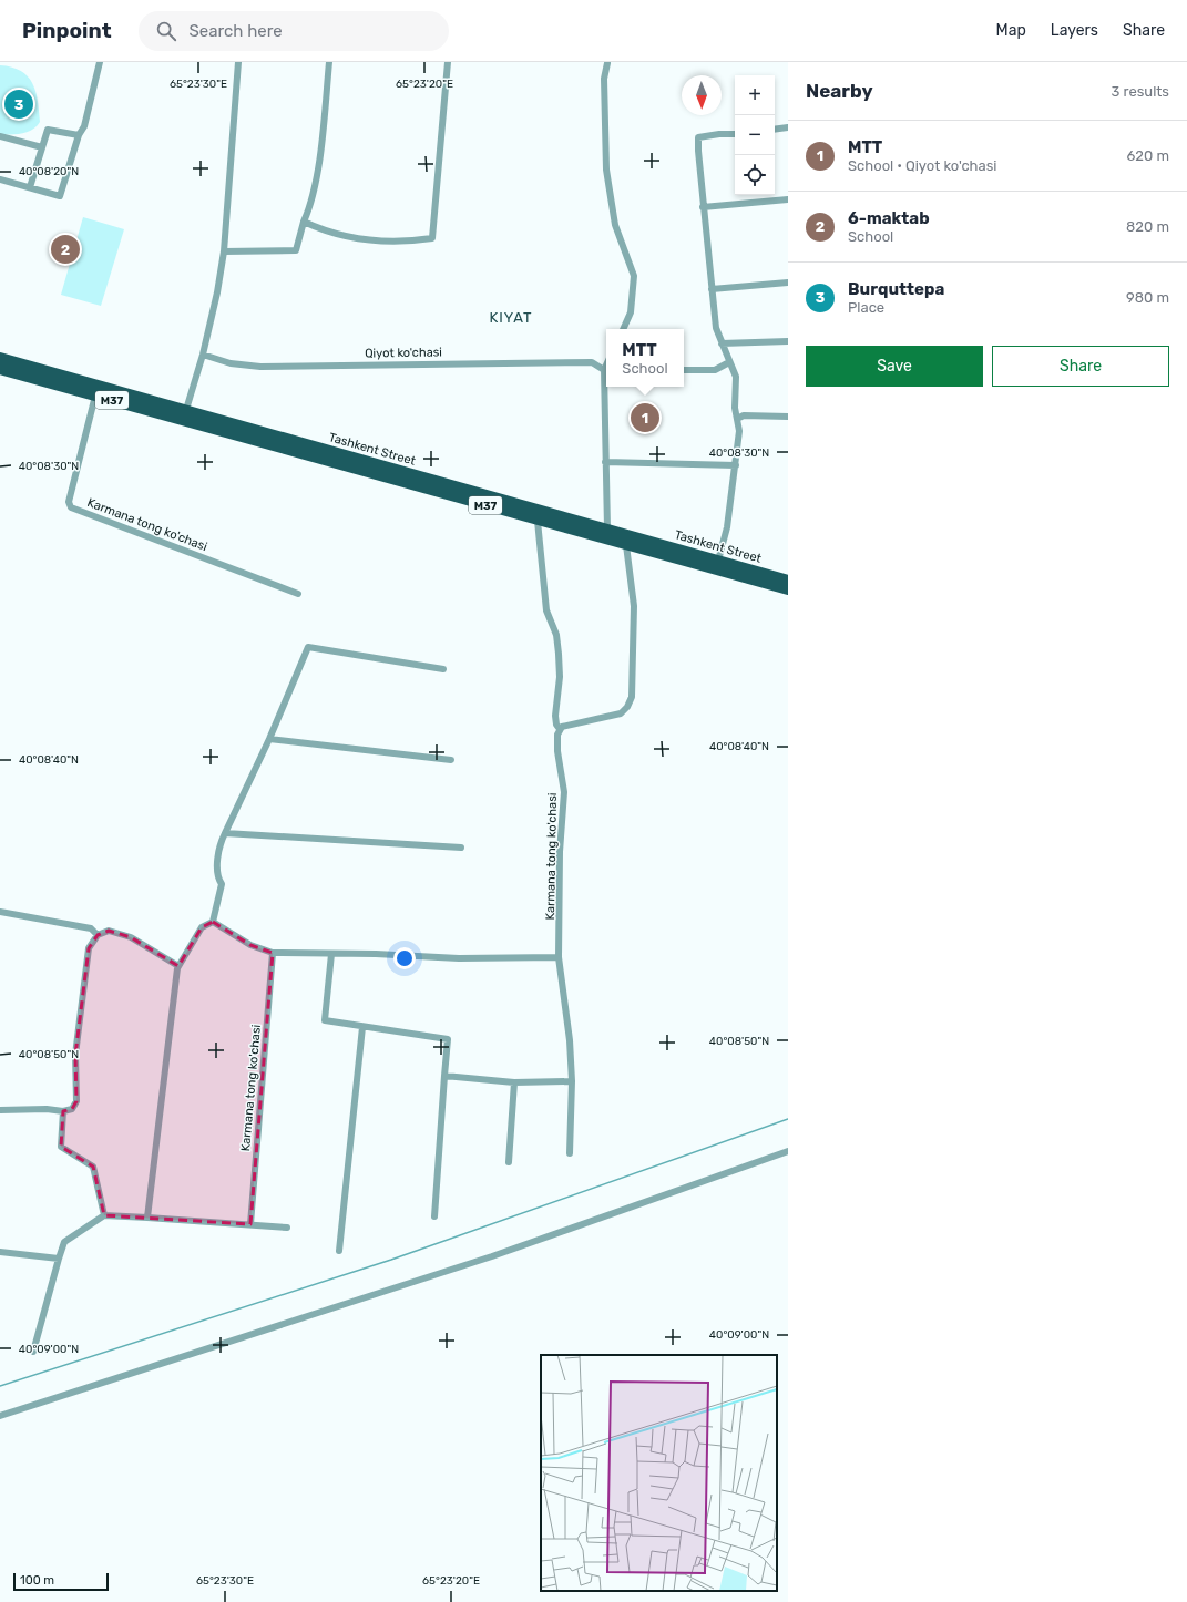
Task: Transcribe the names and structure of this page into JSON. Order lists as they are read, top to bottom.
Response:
{
  "streets": {
    "highway": ["M37", "Tashkent Street"],
    "street": ["Qiyot ko'chasi", "Karmana tong ko'chasi"]
  },
  "crossings": [
    ["M37", "Tashkent Street"],
    ["M37", "Karmana tong ko'chasi"],
    ["Tashkent Street", "Karmana tong ko'chasi"]
  ],
  "districts": ["KIYAT"],
  "scale_bar": "100 m",
  "north": "bottom",
  "page": {
    "header": "Pinpoint",
    "search": "Search here",
    "nav": ["Map", "Layers", "Share"],
    "heading": ["Nearby", "3 results"],
    "map_buttons": ["+", "−"],
    "pins": ["3", "2", "1"],
    "list": [
      {
        "mark": "1",
        "name": "MTT",
        "note": "School · Qiyot ko'chasi",
        "value": "620 m"
      },
      {
        "mark": "2",
        "name": "6-maktab",
        "note": "School",
        "value": "820 m"
      },
      {
        "mark": "3",
        "name": "Burquttepa",
        "note": "Place",
        "value": "980 m"
      }
    ],
    "popup": ["MTT", "School"],
    "buttons": ["Save", "Share"],
    "scale": "100 m"
  },
  "coordinates": [
    "65°23'30\"E",
    "65°23'20\"E",
    "40°08'20\"N",
    "40°08'30\"N",
    "40°08'40\"N",
    "40°08'50\"N",
    "40°09'00\"N"
  ]
}
